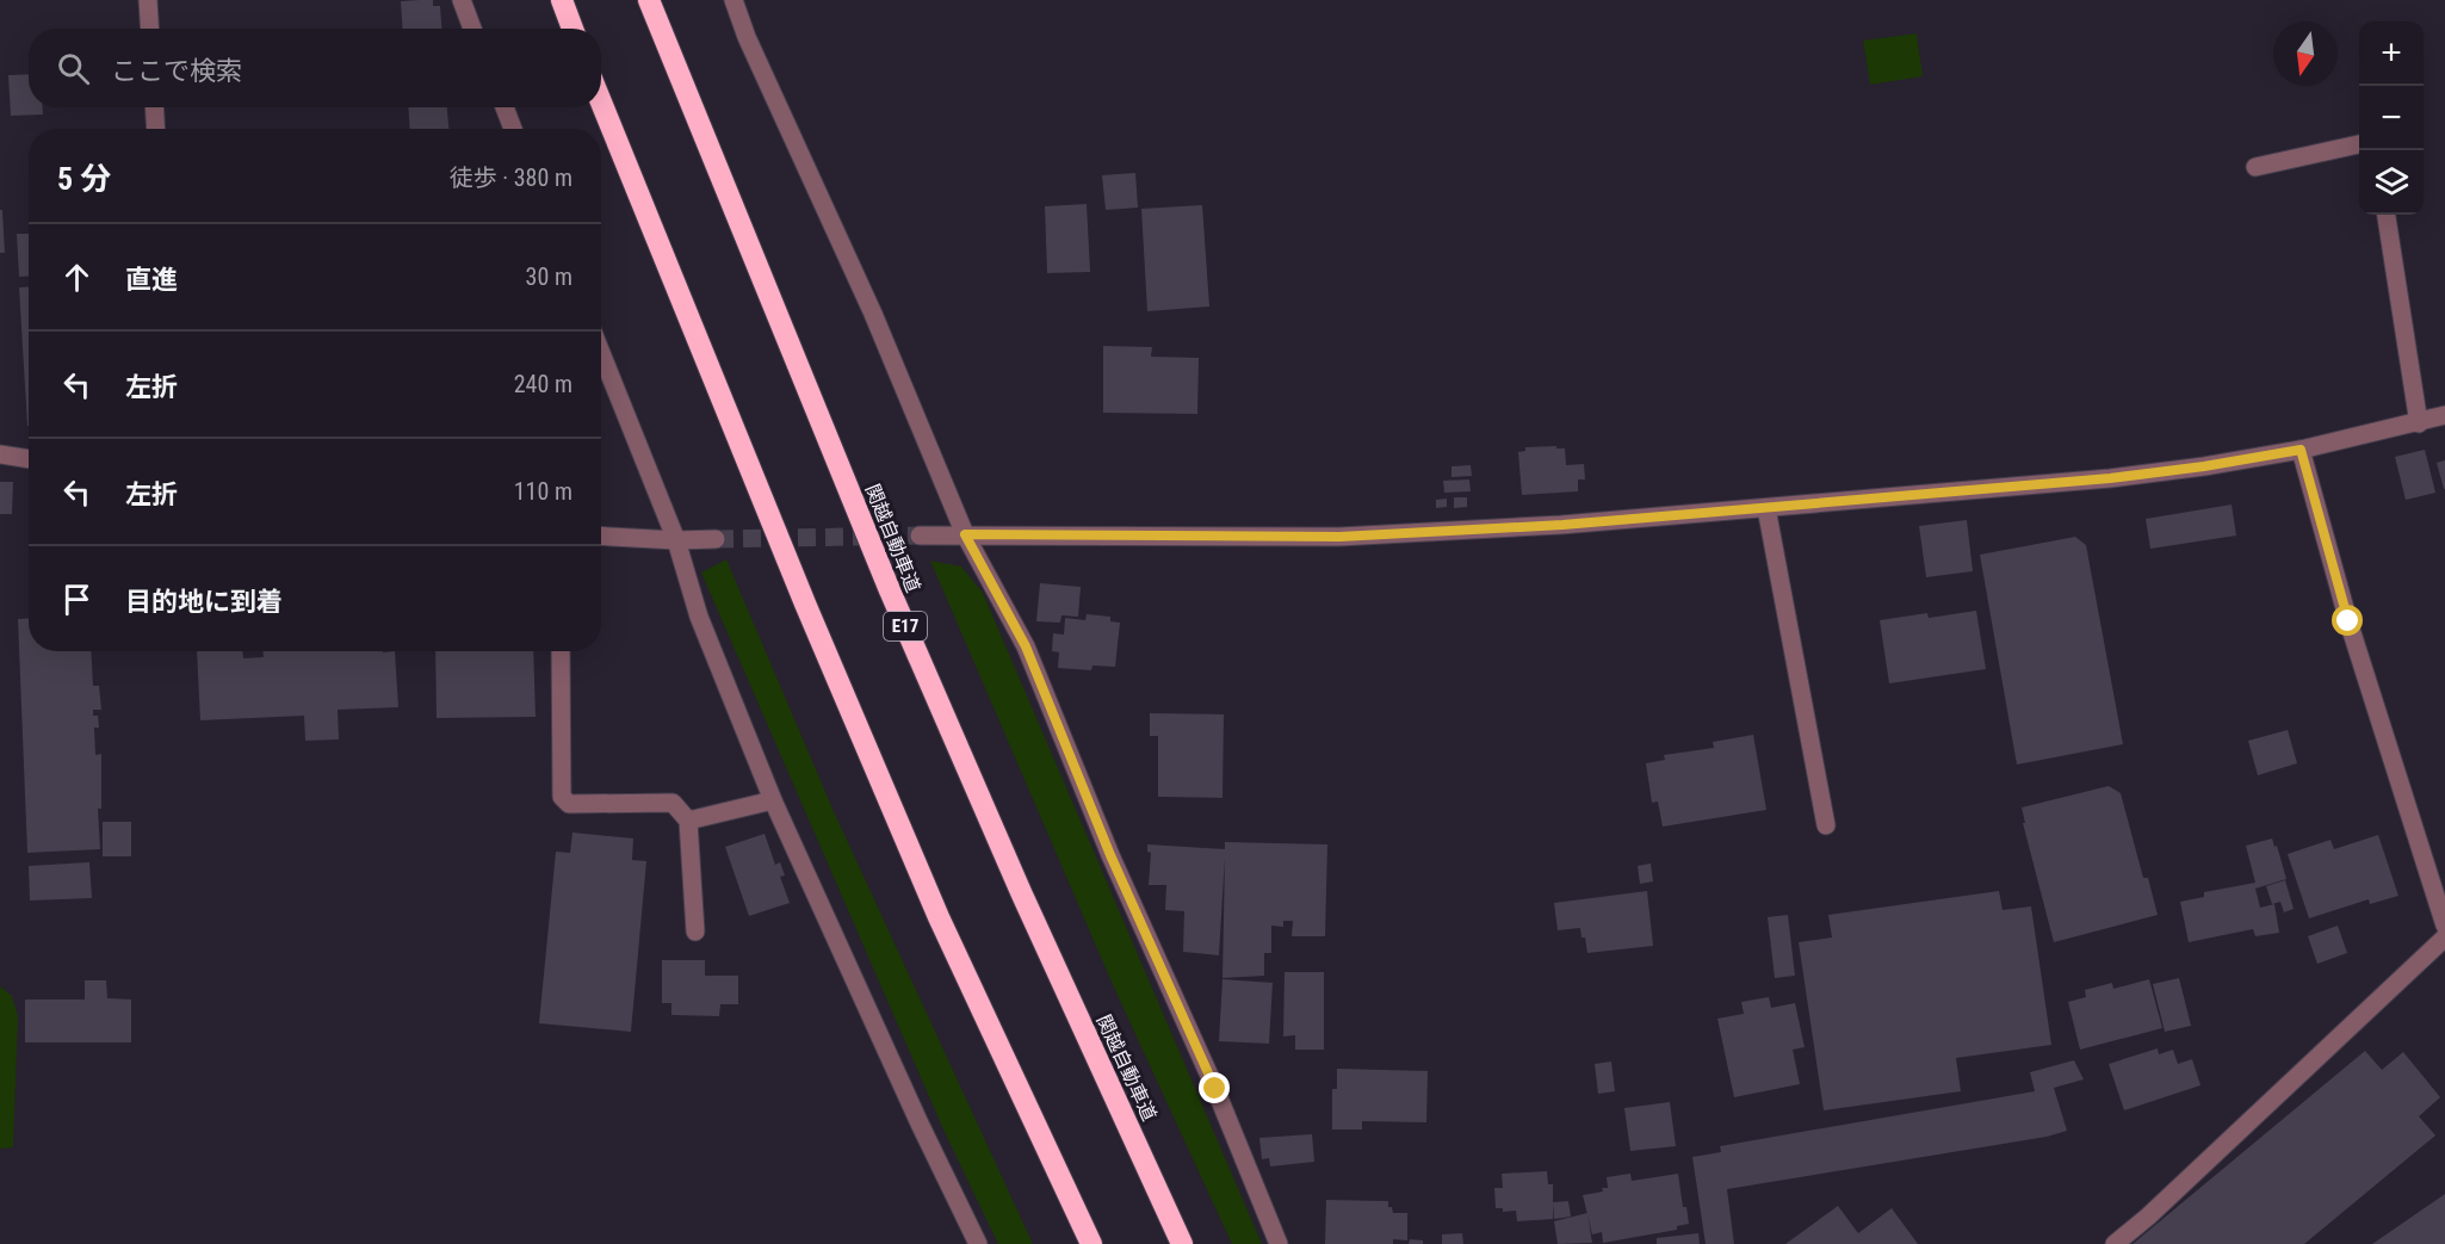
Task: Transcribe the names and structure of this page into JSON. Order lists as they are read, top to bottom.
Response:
{
  "streets": {
    "highway": ["関越自動車道", "E17"]
  },
  "north": "bottom",
  "page": {
    "map_buttons": ["+", "−"],
    "search": "ここで検索",
    "heading": ["5 分", "徒歩 · 380 m"],
    "list": [
      ["直進", "30 m"],
      ["左折", "240 m"],
      ["左折", "110 m"],
      "目的地に到着"
    ]
  }
}
